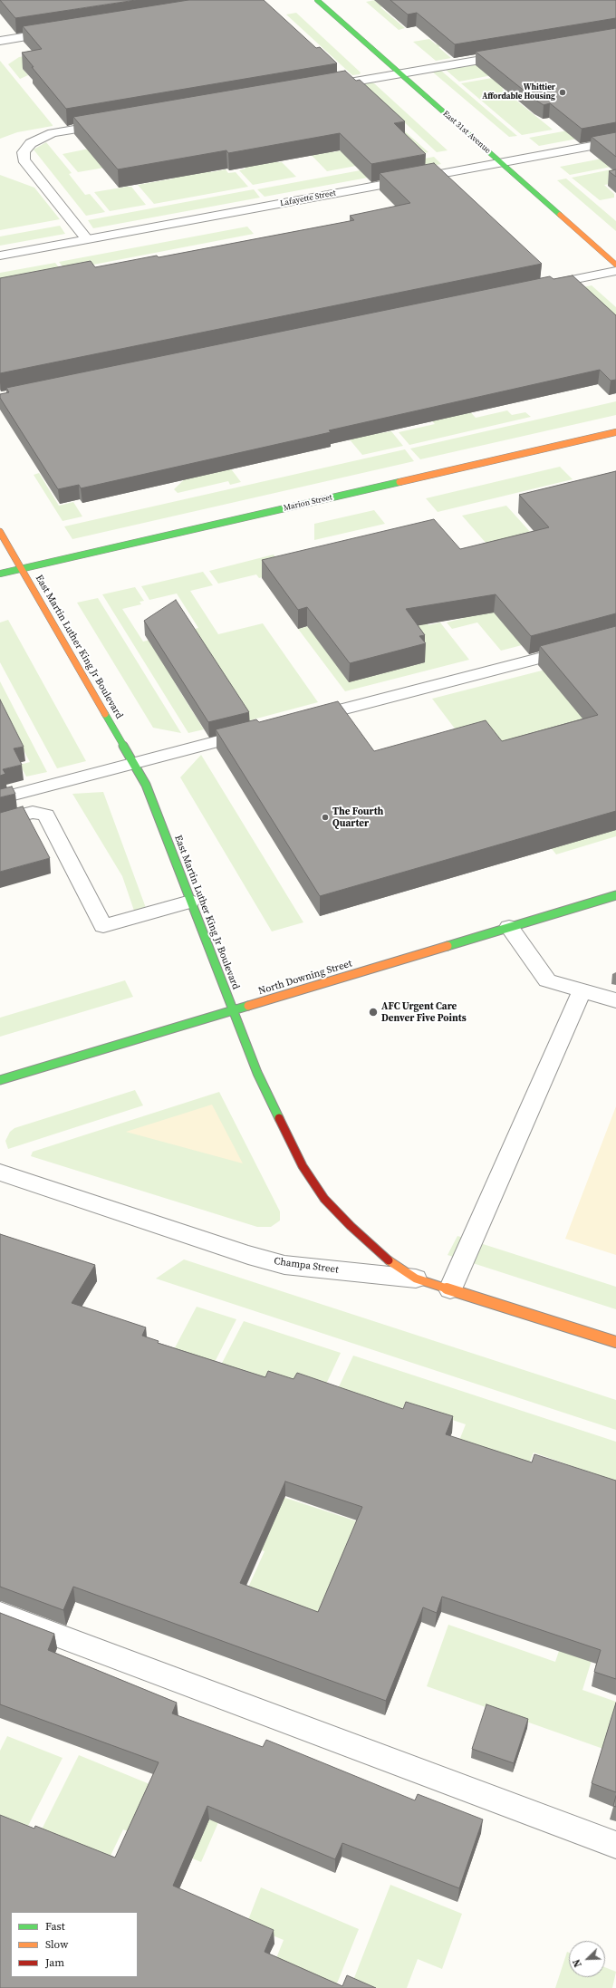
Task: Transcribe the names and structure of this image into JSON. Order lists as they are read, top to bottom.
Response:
{
  "streets": {
    "main road": [
      "East 31st Avenue",
      "Marion Street",
      "East Martin Luther King Jr Boulevard",
      "North Downing Street",
      "Champa Street"
    ],
    "street": ["Lafayette Street"]
  },
  "crossings": [
    ["East 31st Avenue", "Lafayette Street"],
    ["Marion Street", "East Martin Luther King Jr Boulevard"],
    ["East Martin Luther King Jr Boulevard", "North Downing Street"],
    ["East Martin Luther King Jr Boulevard", "Champa Street"]
  ],
  "places": ["Whittier Affordable Housing", "The Fourth Quarter", "AFC Urgent Care Denver Five Points"],
  "legend": ["Fast", "Slow", "Jam"],
  "north": "bottom left"
}
